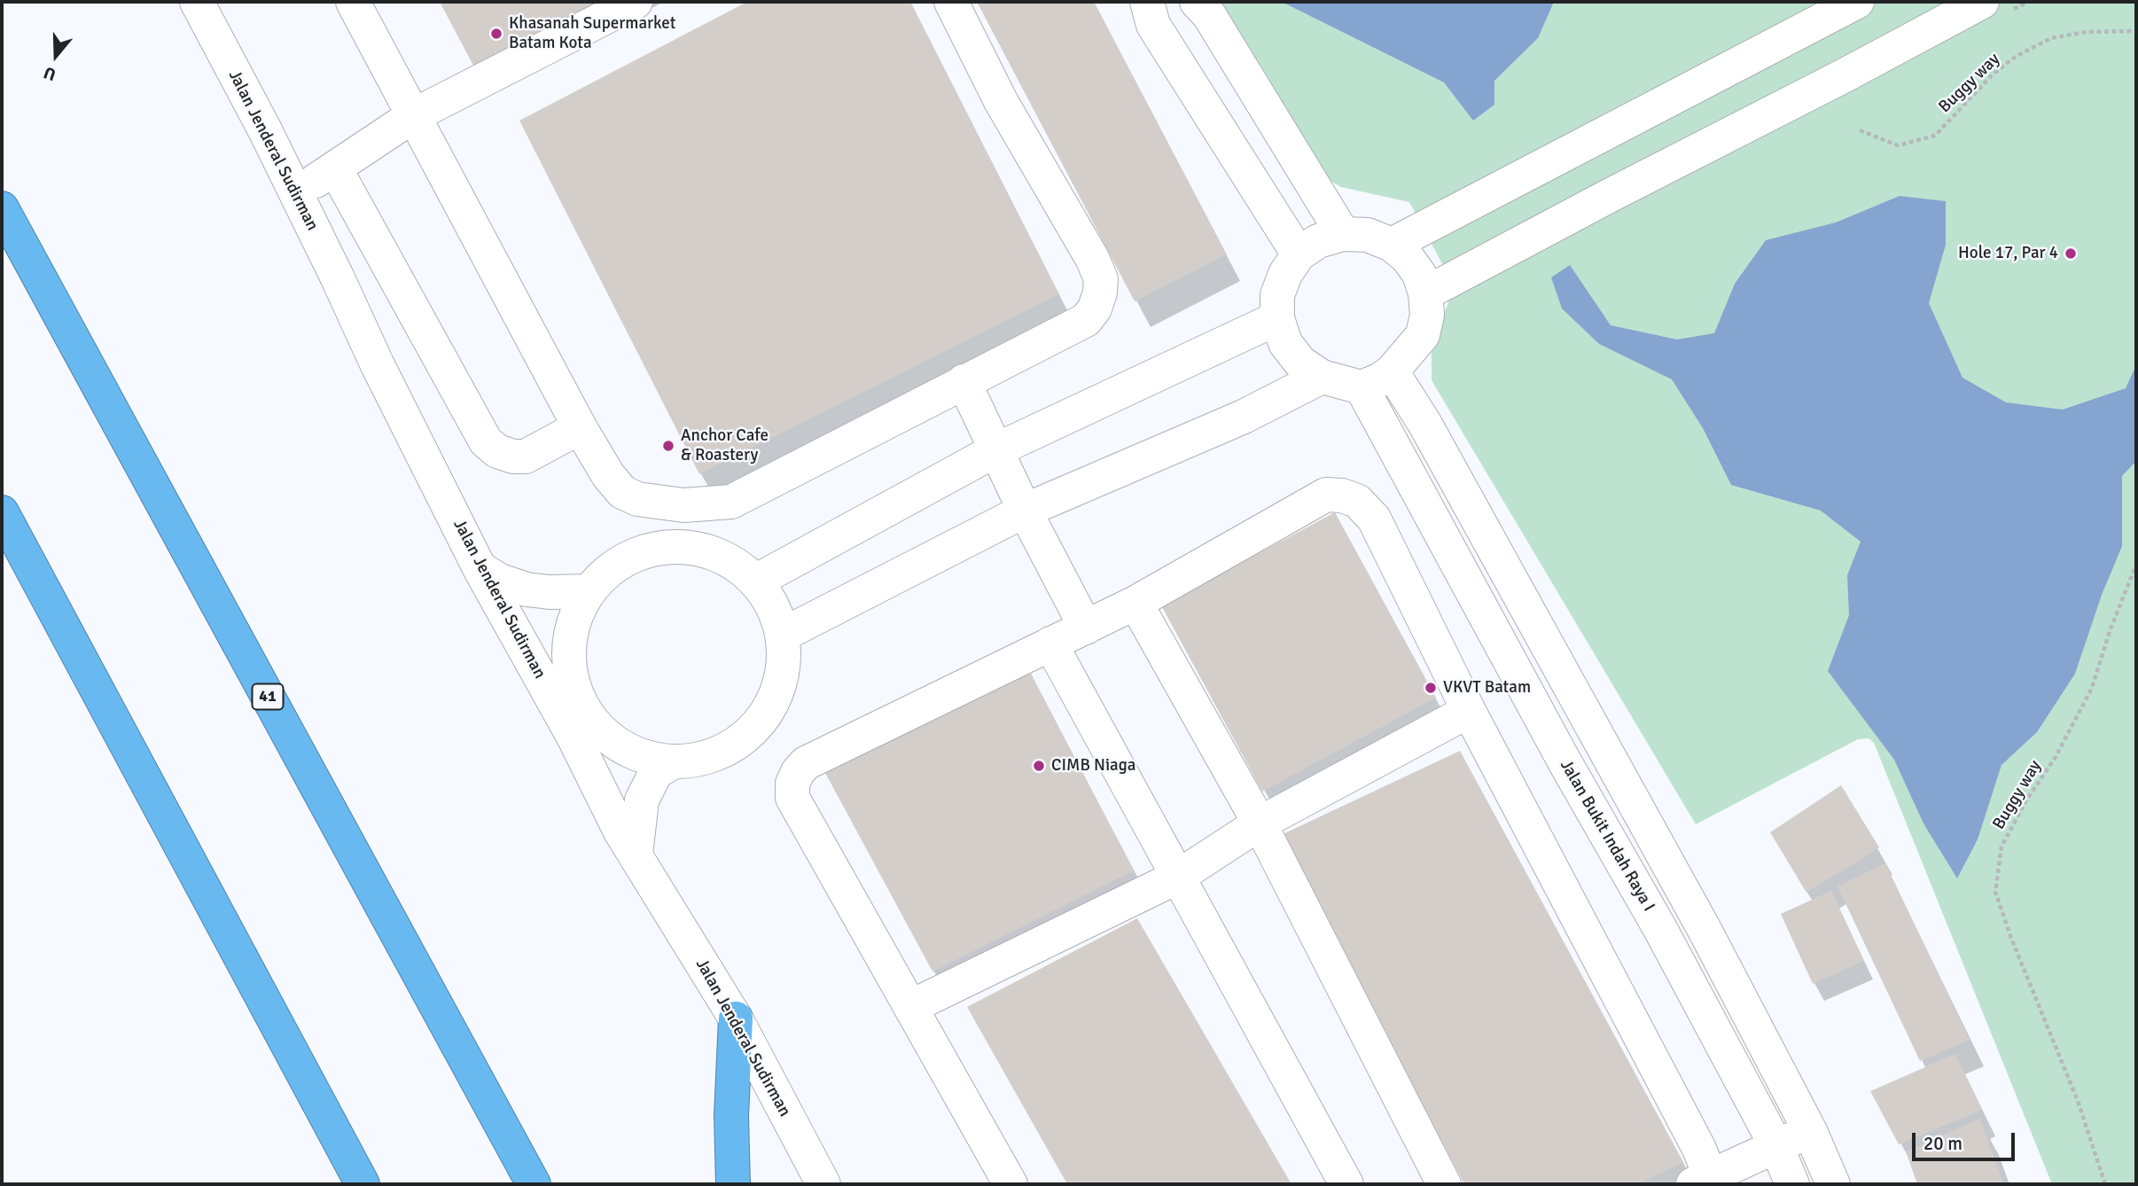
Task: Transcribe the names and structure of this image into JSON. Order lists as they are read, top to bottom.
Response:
{
  "streets": {
    "highway": ["41"],
    "street": ["Jalan Jenderal Sudirman", "Jalan Bukit Indah Raya I"],
    "path": ["Buggy way"]
  },
  "places": [
    "Khasanah Supermarket Batam Kota",
    "Hole 17, Par 4",
    "Anchor Cafe & Roastery",
    "VKVT Batam",
    "CIMB Niaga"
  ],
  "scale_bar": "20 m",
  "north": "bottom"
}
